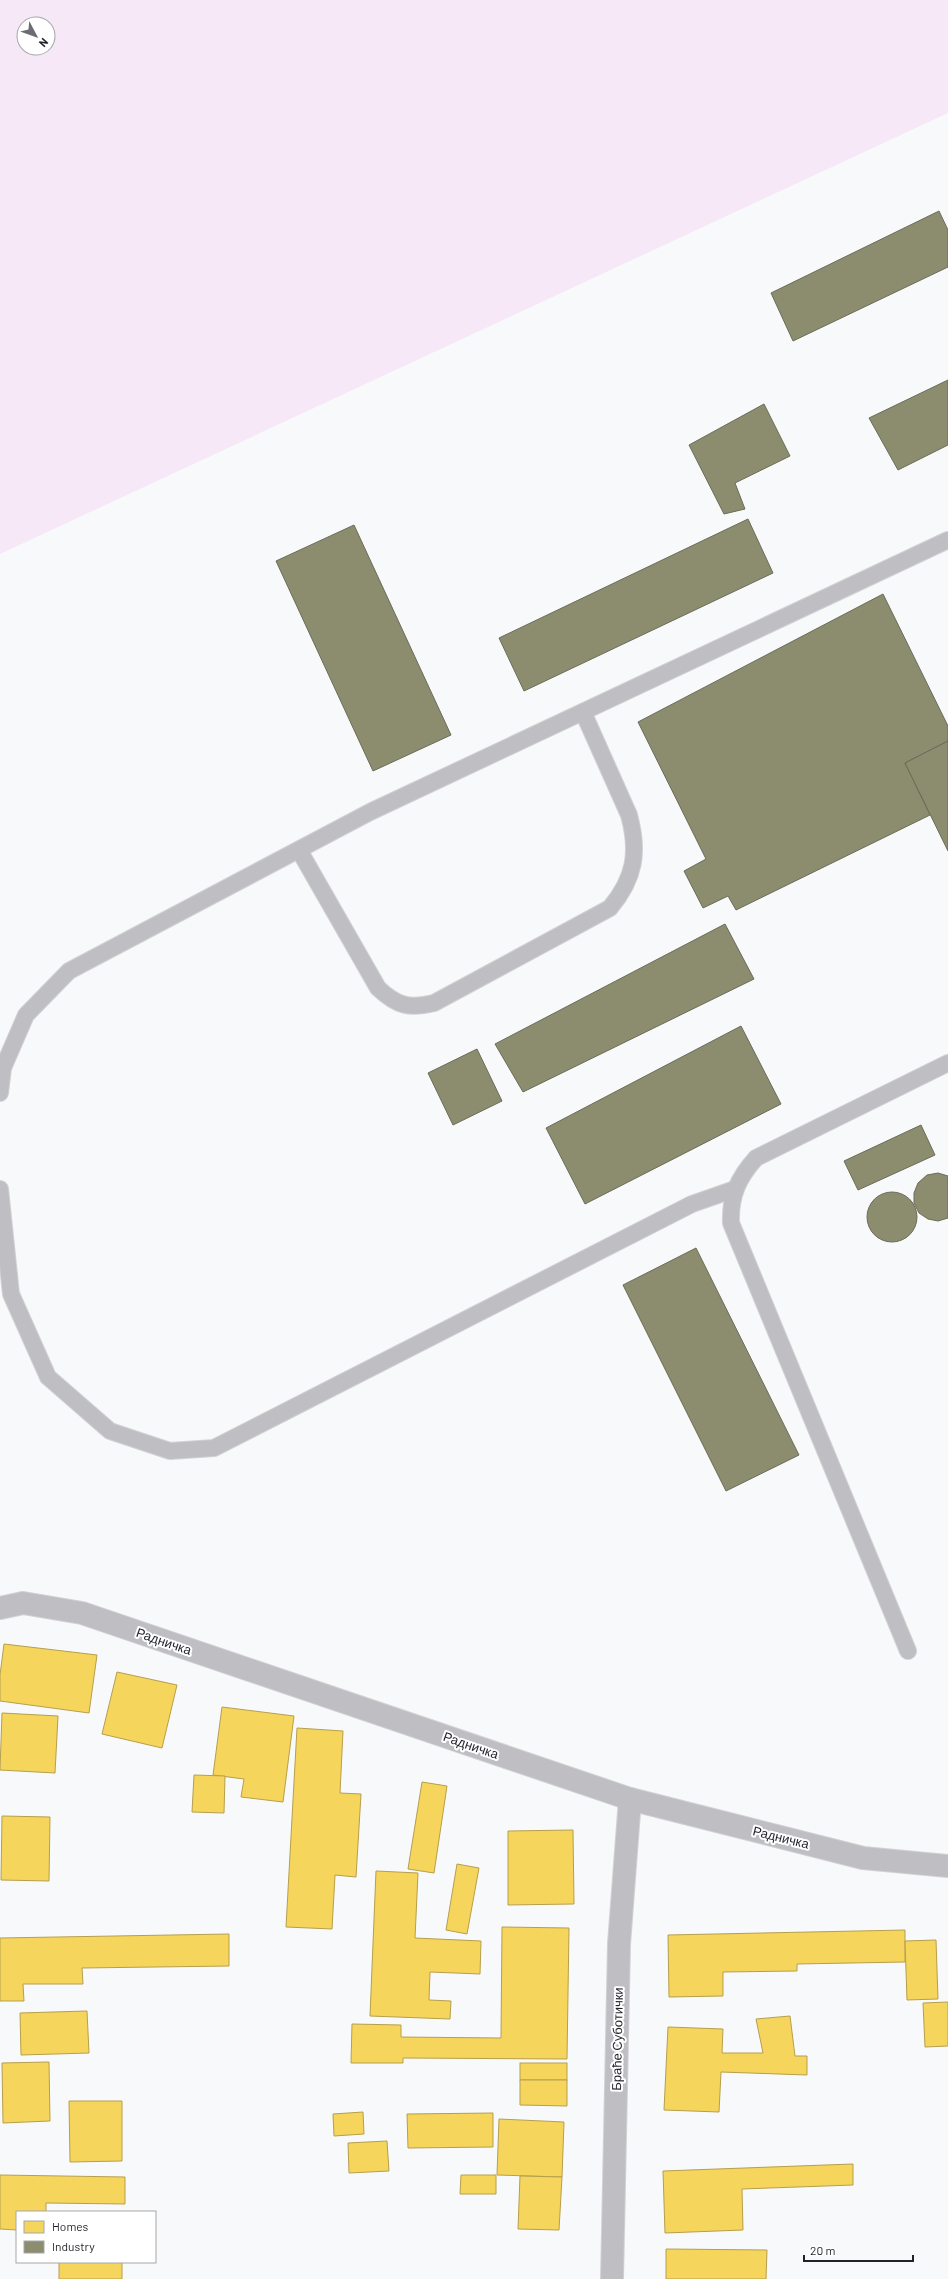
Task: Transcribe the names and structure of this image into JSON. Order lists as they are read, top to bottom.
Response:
{
  "streets": {
    "street": ["Радничка", "Браће Суботички"]
  },
  "crossings": [
    ["Радничка", "Браће Суботички"]
  ],
  "legend": ["Homes", "Industry"],
  "scale_bar": "20 m",
  "north": "bottom right"
}
